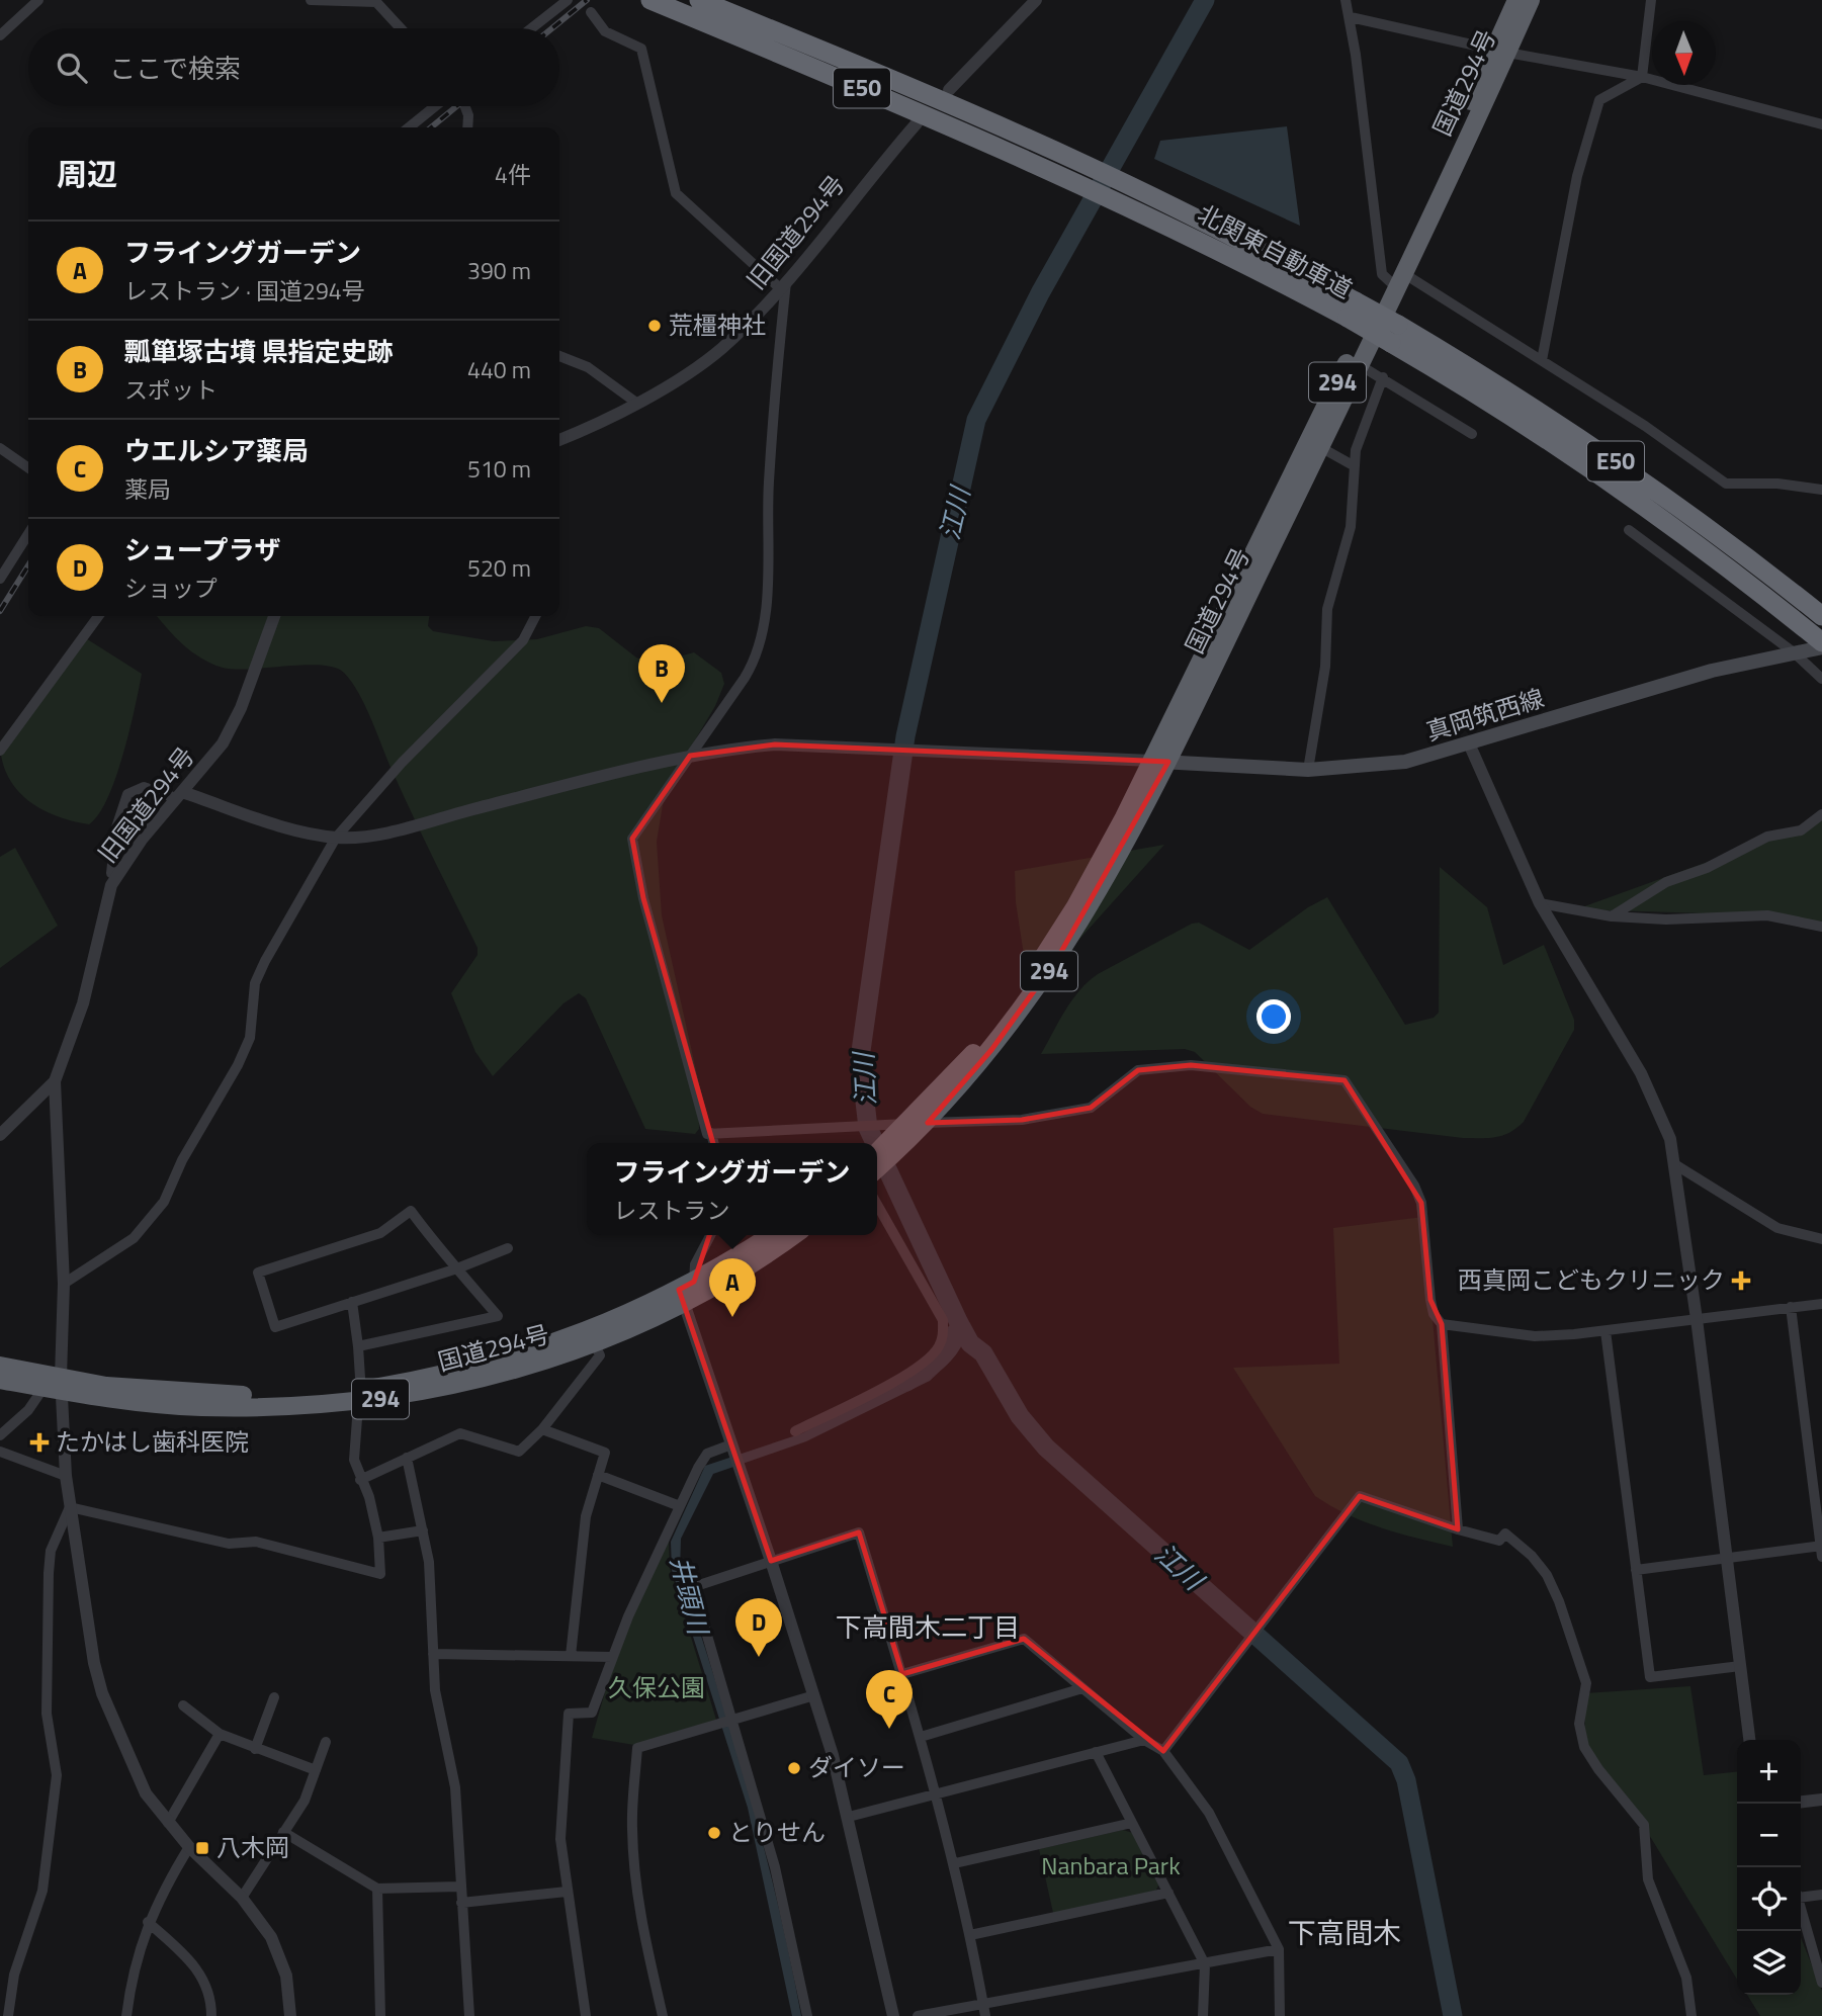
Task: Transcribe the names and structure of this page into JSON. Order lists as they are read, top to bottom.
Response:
{
  "streets": {
    "highway": [
      "国道294号",
      "E50",
      "北関東自動車道",
      "294"
    ],
    "main road": ["真岡筑西線"],
    "street": ["旧国道294号"]
  },
  "crossings": [
    ["国道294号", "真岡筑西線"],
    ["北関東自動車道", "真岡筑西線"]
  ],
  "districts": ["下高間木二丁目", "下高間木"],
  "water": ["江川", "井頭川"],
  "parks": ["久保公園", "Nanbara Park"],
  "places": {
    "other": ["荒橿神社", "ダイソー", "とりせん"],
    "health": ["西真岡こどもクリニック", "たかはし歯科医院"],
    "transit": ["八木岡"]
  },
  "north": "bottom",
  "page": {
    "search": "ここで検索",
    "heading": ["周辺", "4件"],
    "list": [
      {
        "mark": "A",
        "name": "フライングガーデン",
        "note": "レストラン · 国道294号",
        "value": "390 m"
      },
      {
        "mark": "B",
        "name": "瓢箪塚古墳 県指定史跡",
        "note": "スポット",
        "value": "440 m"
      },
      {
        "mark": "C",
        "name": "ウエルシア薬局",
        "note": "薬局",
        "value": "510 m"
      },
      {
        "mark": "D",
        "name": "シュープラザ",
        "note": "ショップ",
        "value": "520 m"
      }
    ],
    "pins": [
      "B",
      "A",
      "D",
      "C"
    ],
    "popup": ["フライングガーデン", "レストラン"],
    "map_buttons": ["+", "−"]
  }
}
